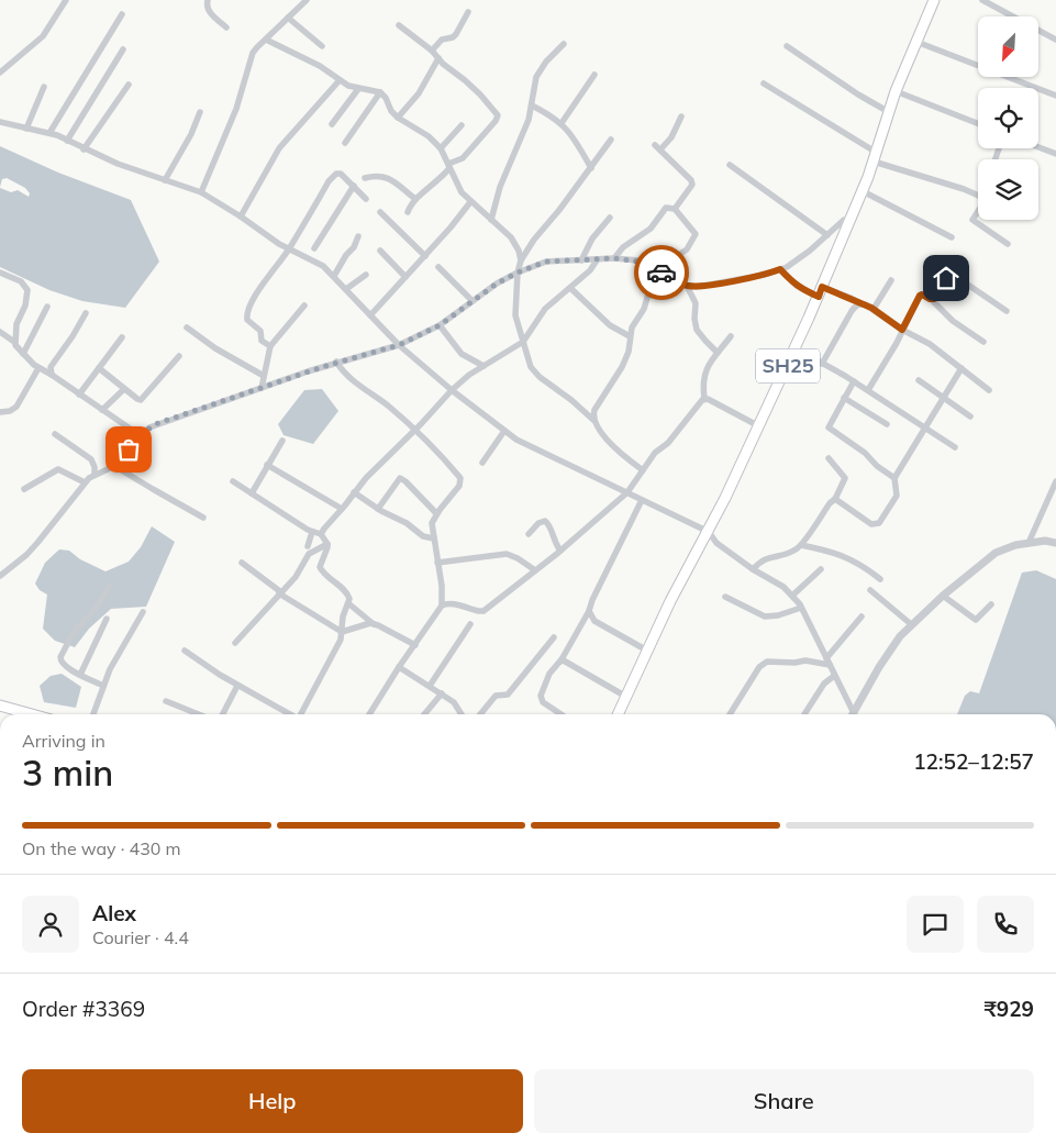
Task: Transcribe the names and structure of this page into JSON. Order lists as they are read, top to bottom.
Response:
{
  "streets": {
    "main road": ["SH25"]
  },
  "north": "bottom left",
  "page": {
    "heading": ["3 min", "Arriving in", "12:52–12:57"],
    "panel": [
      "Alex",
      "Courier · 4.4",
      "Order #3369",
      "₹929"
    ],
    "bar": "On the way · 430 m",
    "buttons": ["Help", "Share"]
  }
}
